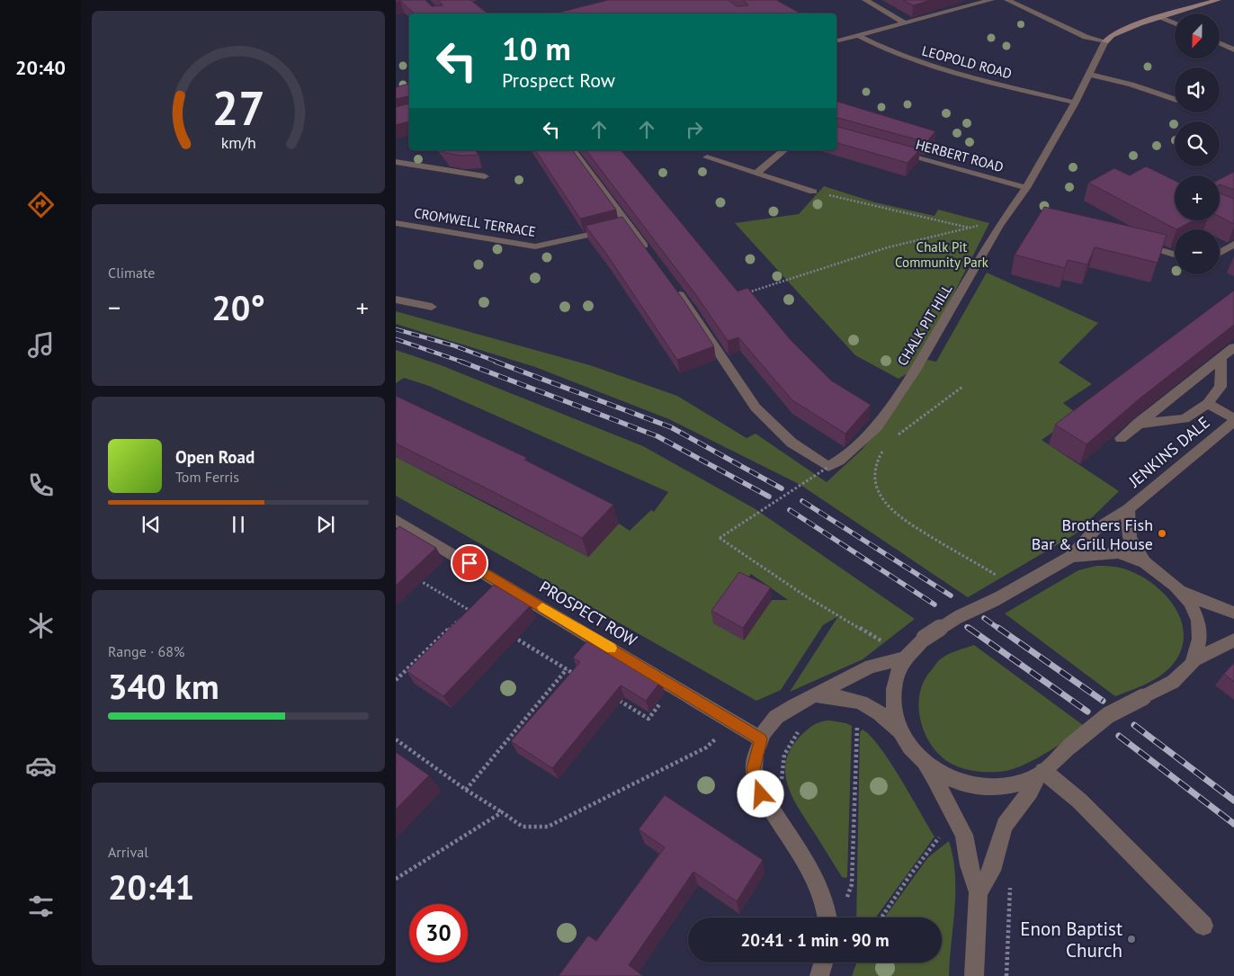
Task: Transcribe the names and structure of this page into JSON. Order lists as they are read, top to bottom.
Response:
{
  "streets": {
    "street": [
      "LEOPOLD ROAD",
      "HERBERT ROAD",
      "CROMWELL TERRACE",
      "CHALK PIT HILL",
      "JENKINS DALE",
      "PROSPECT ROW"
    ]
  },
  "crossings": [
    ["LEOPOLD ROAD", "CHALK PIT HILL"],
    ["HERBERT ROAD", "CHALK PIT HILL"]
  ],
  "parks": ["Chalk Pit Community Park"],
  "places": ["Brothers Fish Bar & Grill House", "Enon Baptist Church"],
  "north": "bottom",
  "page": {
    "tabs": "20:40",
    "map_buttons": ["+", "−"],
    "turn": ["10 m", "Prospect Row"],
    "tile": [
      "Climate",
      ["Range · 68%", "340 km"],
      ["Arrival", "20:41"]
    ],
    "heat": ["−", "20°", "+"],
    "song": ["Open Road", "Tom Ferris"],
    "limit": "30",
    "trip": "20:41 · 1 min · 90 m",
    "gauge": ["27", "km/h"]
  }
}
